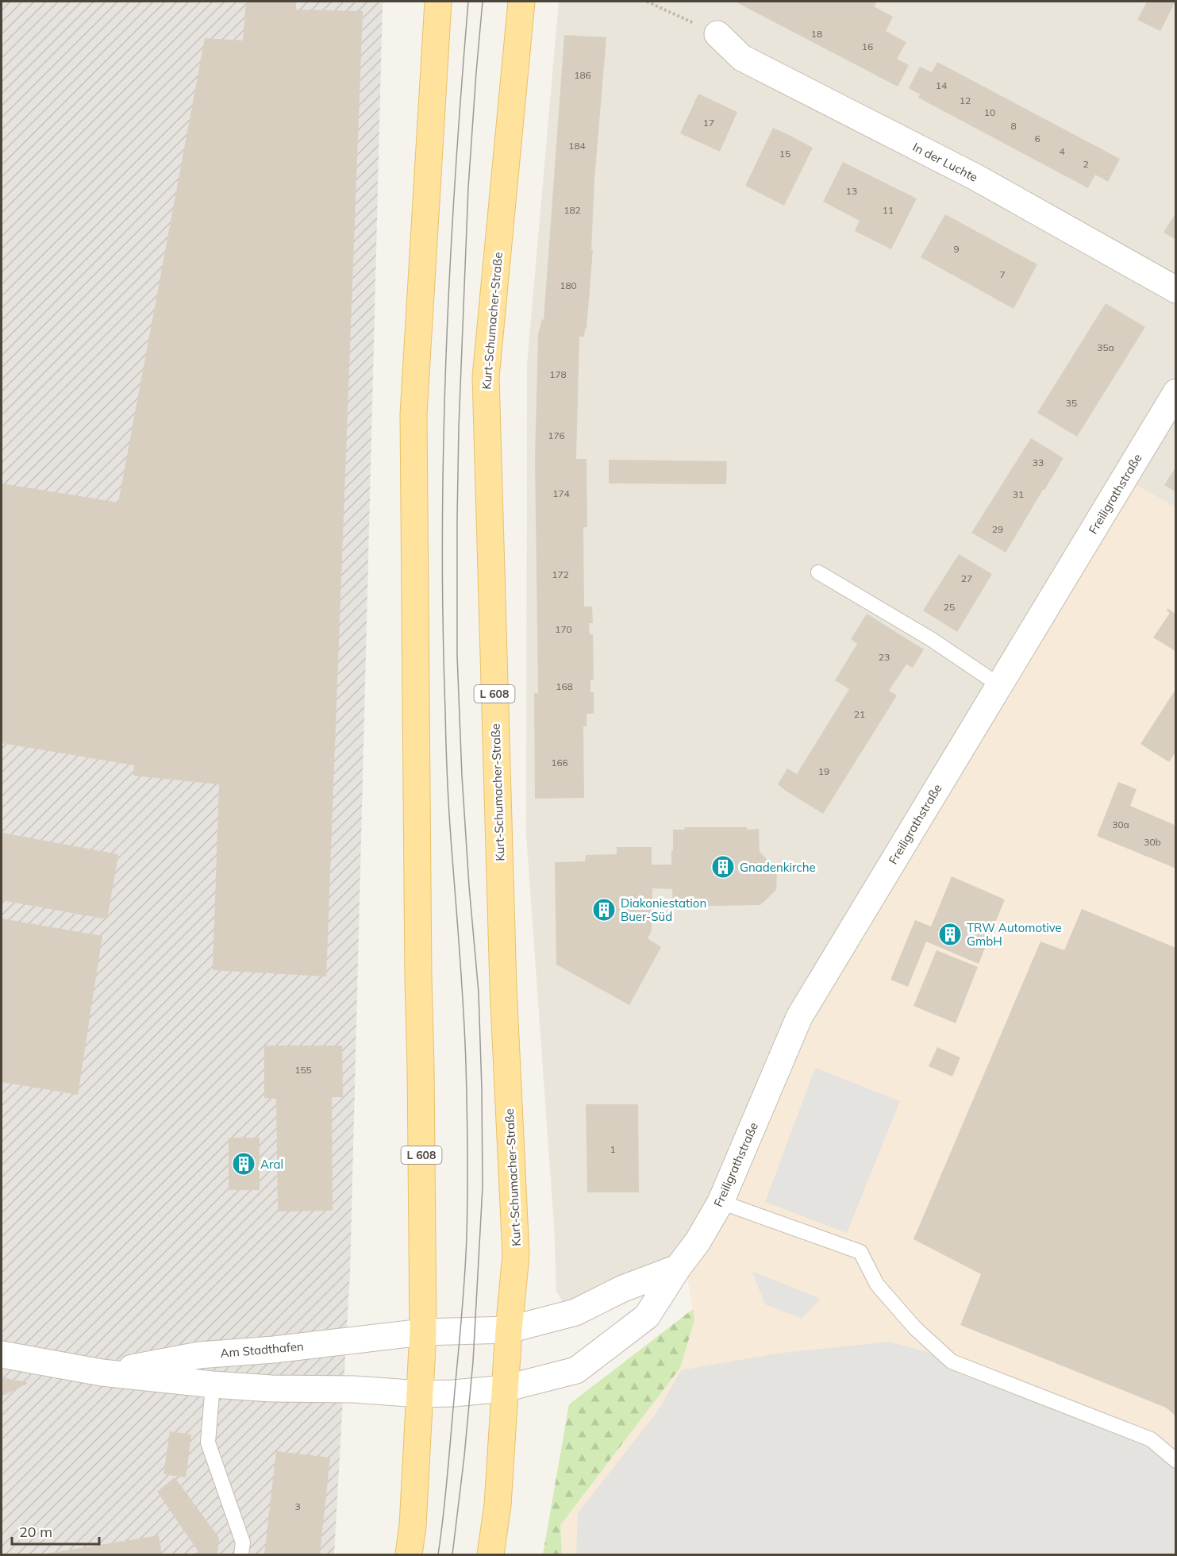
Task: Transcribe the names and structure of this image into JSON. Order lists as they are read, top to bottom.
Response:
{
  "streets": {
    "main road": ["Kurt-Schumacher-Straße", "L 608"],
    "street": ["In der Luchte", "Freiligrathstraße", "Am Stadthafen"]
  },
  "crossings": [
    ["Kurt-Schumacher-Straße", "Freiligrathstraße"],
    ["Freiligrathstraße", "L 608"],
    ["Freiligrathstraße", "Am Stadthafen"],
    ["L 608", "Am Stadthafen"]
  ],
  "places": {
    "building": [
      "Gnadenkirche",
      "Diakoniestation Buer-Süd",
      "TRW Automotive GmbH",
      "Aral"
    ]
  },
  "house_numbers": [
    "18",
    "16",
    "186",
    "14",
    "12",
    "10",
    "17",
    "8",
    "6",
    "184",
    "4",
    "15",
    "2",
    "13",
    "182",
    "11",
    "9",
    "7",
    "180",
    "35a",
    "178",
    "35",
    "176",
    "33",
    "174",
    "31",
    "29",
    "172",
    "27",
    "25",
    "170",
    "23",
    "168",
    "21",
    "166",
    "19",
    "30a",
    "30b",
    "155",
    "1",
    "3"
  ],
  "scale_bar": "20 m"
}
